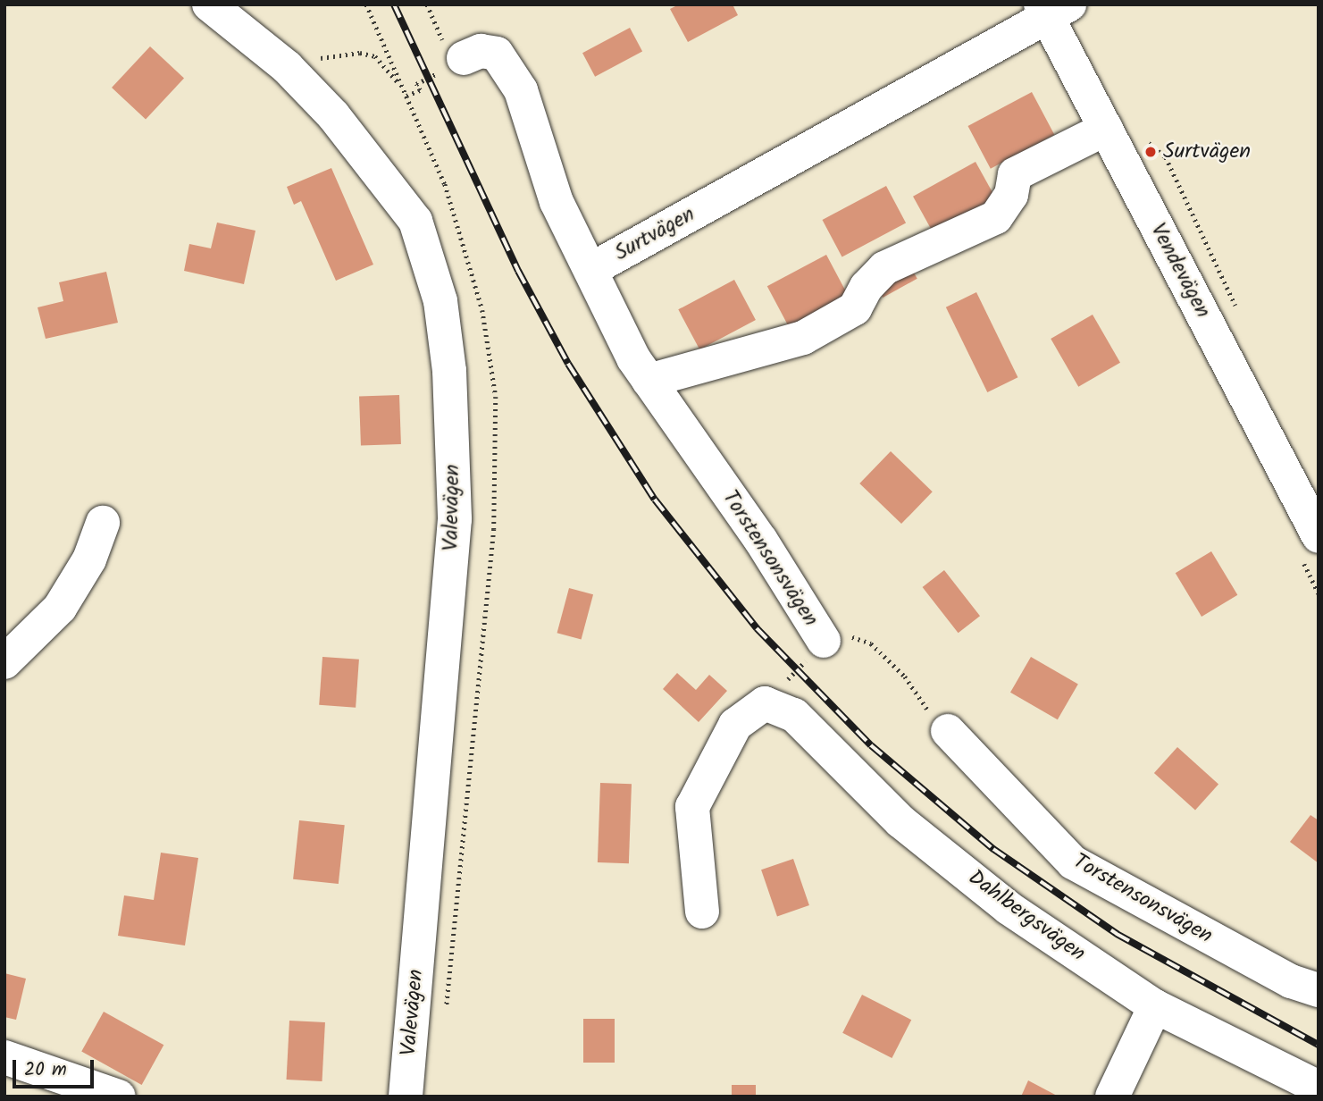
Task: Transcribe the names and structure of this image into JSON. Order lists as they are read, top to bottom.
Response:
{
  "streets": {
    "street": [
      "Surtvägen",
      "Vendevägen",
      "Valevägen",
      "Torstensonsvägen",
      "Dahlbergsvägen"
    ]
  },
  "crossings": [
    ["Surtvägen", "Vendevägen"],
    ["Surtvägen", "Torstensonsvägen"]
  ],
  "places": ["Surtvägen"],
  "scale_bar": "20 m"
}
